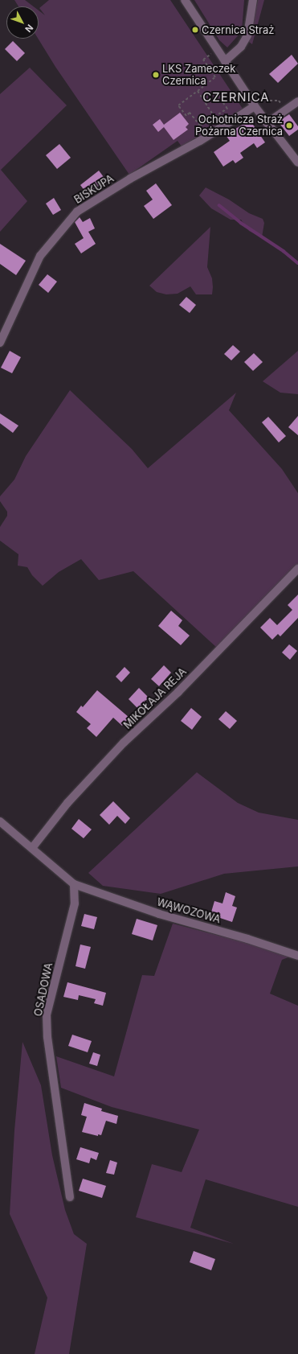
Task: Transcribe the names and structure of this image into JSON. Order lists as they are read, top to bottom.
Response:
{
  "streets": {
    "street": [
      "BISKUPA",
      "MIKOŁAJA REJA",
      "WĄWOZOWA",
      "OSADOWA"
    ]
  },
  "crossings": [
    ["WĄWOZOWA", "OSADOWA"]
  ],
  "districts": ["CZERNICA"],
  "places": ["Czernica Straż", "LKS Zameczek Czernica", "Ochotnicza Straż Pożarna Czernica"],
  "north": "bottom right"
}
